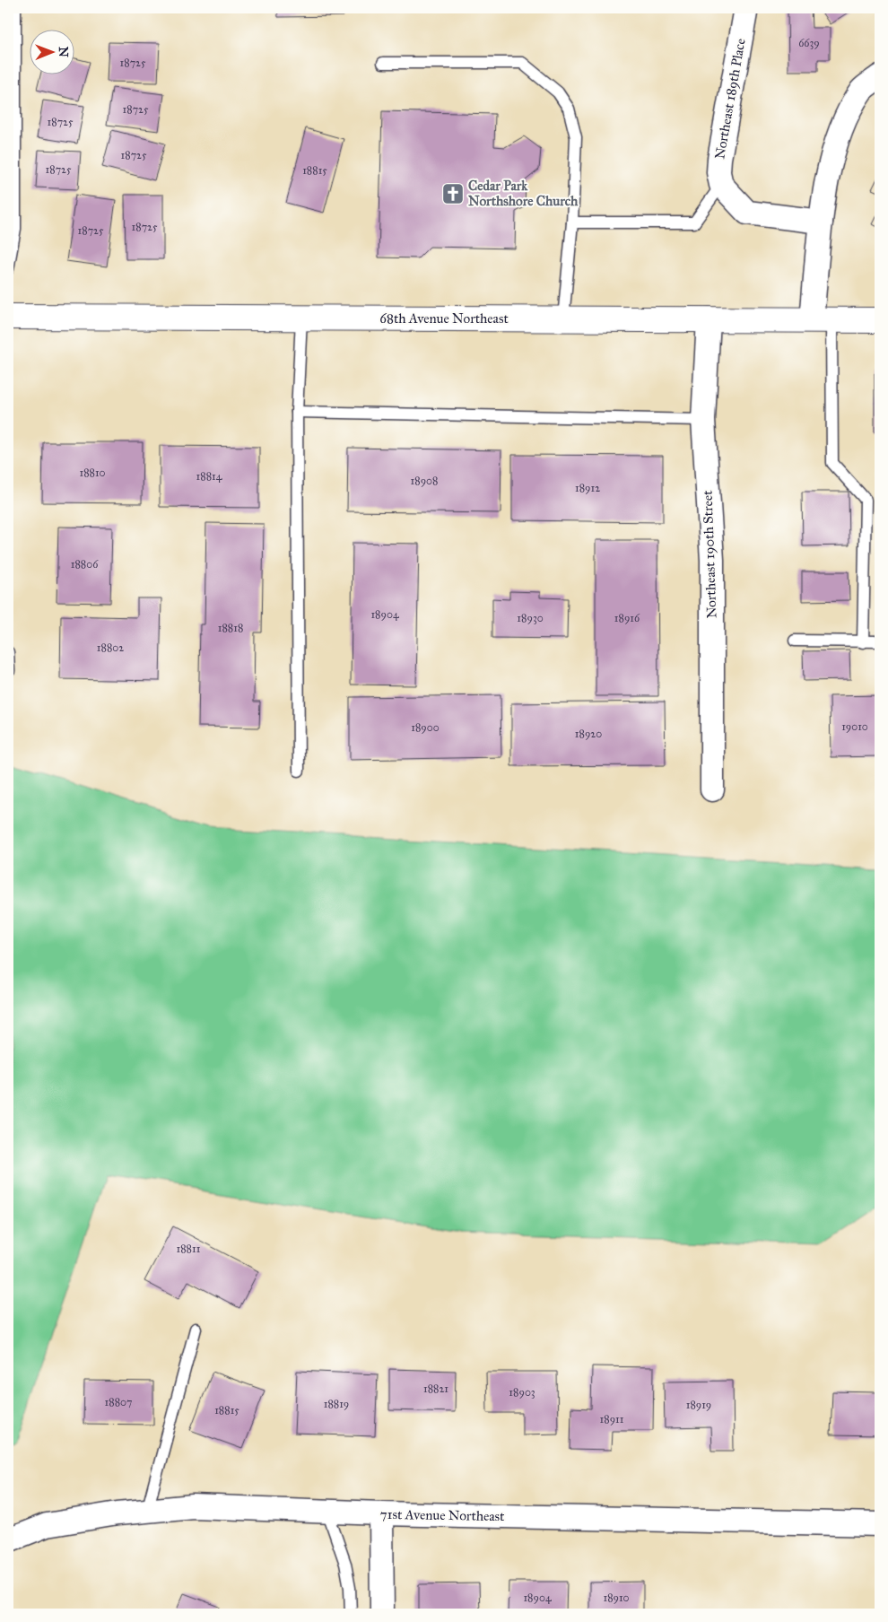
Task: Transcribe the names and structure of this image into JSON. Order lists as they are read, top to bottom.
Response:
{
  "streets": {
    "street": [
      "Northeast 189th Place",
      "68th Avenue Northeast",
      "Northeast 190th Street",
      "71st Avenue Northeast"
    ]
  },
  "crossings": [
    ["68th Avenue Northeast", "Northeast 190th Street"]
  ],
  "places": {
    "church": ["Cedar Park Northshore Church"]
  },
  "house_numbers": [
    "6639",
    "18725",
    "18725",
    "18725",
    "18725",
    "18725",
    "18815",
    "18725",
    "18725",
    "18810",
    "18814",
    "18908",
    "18912",
    "18806",
    "18904",
    "18930",
    "18916",
    "18818",
    "18802",
    "19010",
    "18900",
    "18920",
    "18811",
    "18821",
    "18903",
    "18807",
    "18819",
    "18919",
    "18815",
    "18911",
    "18904",
    "18910"
  ],
  "north": "right"
}
